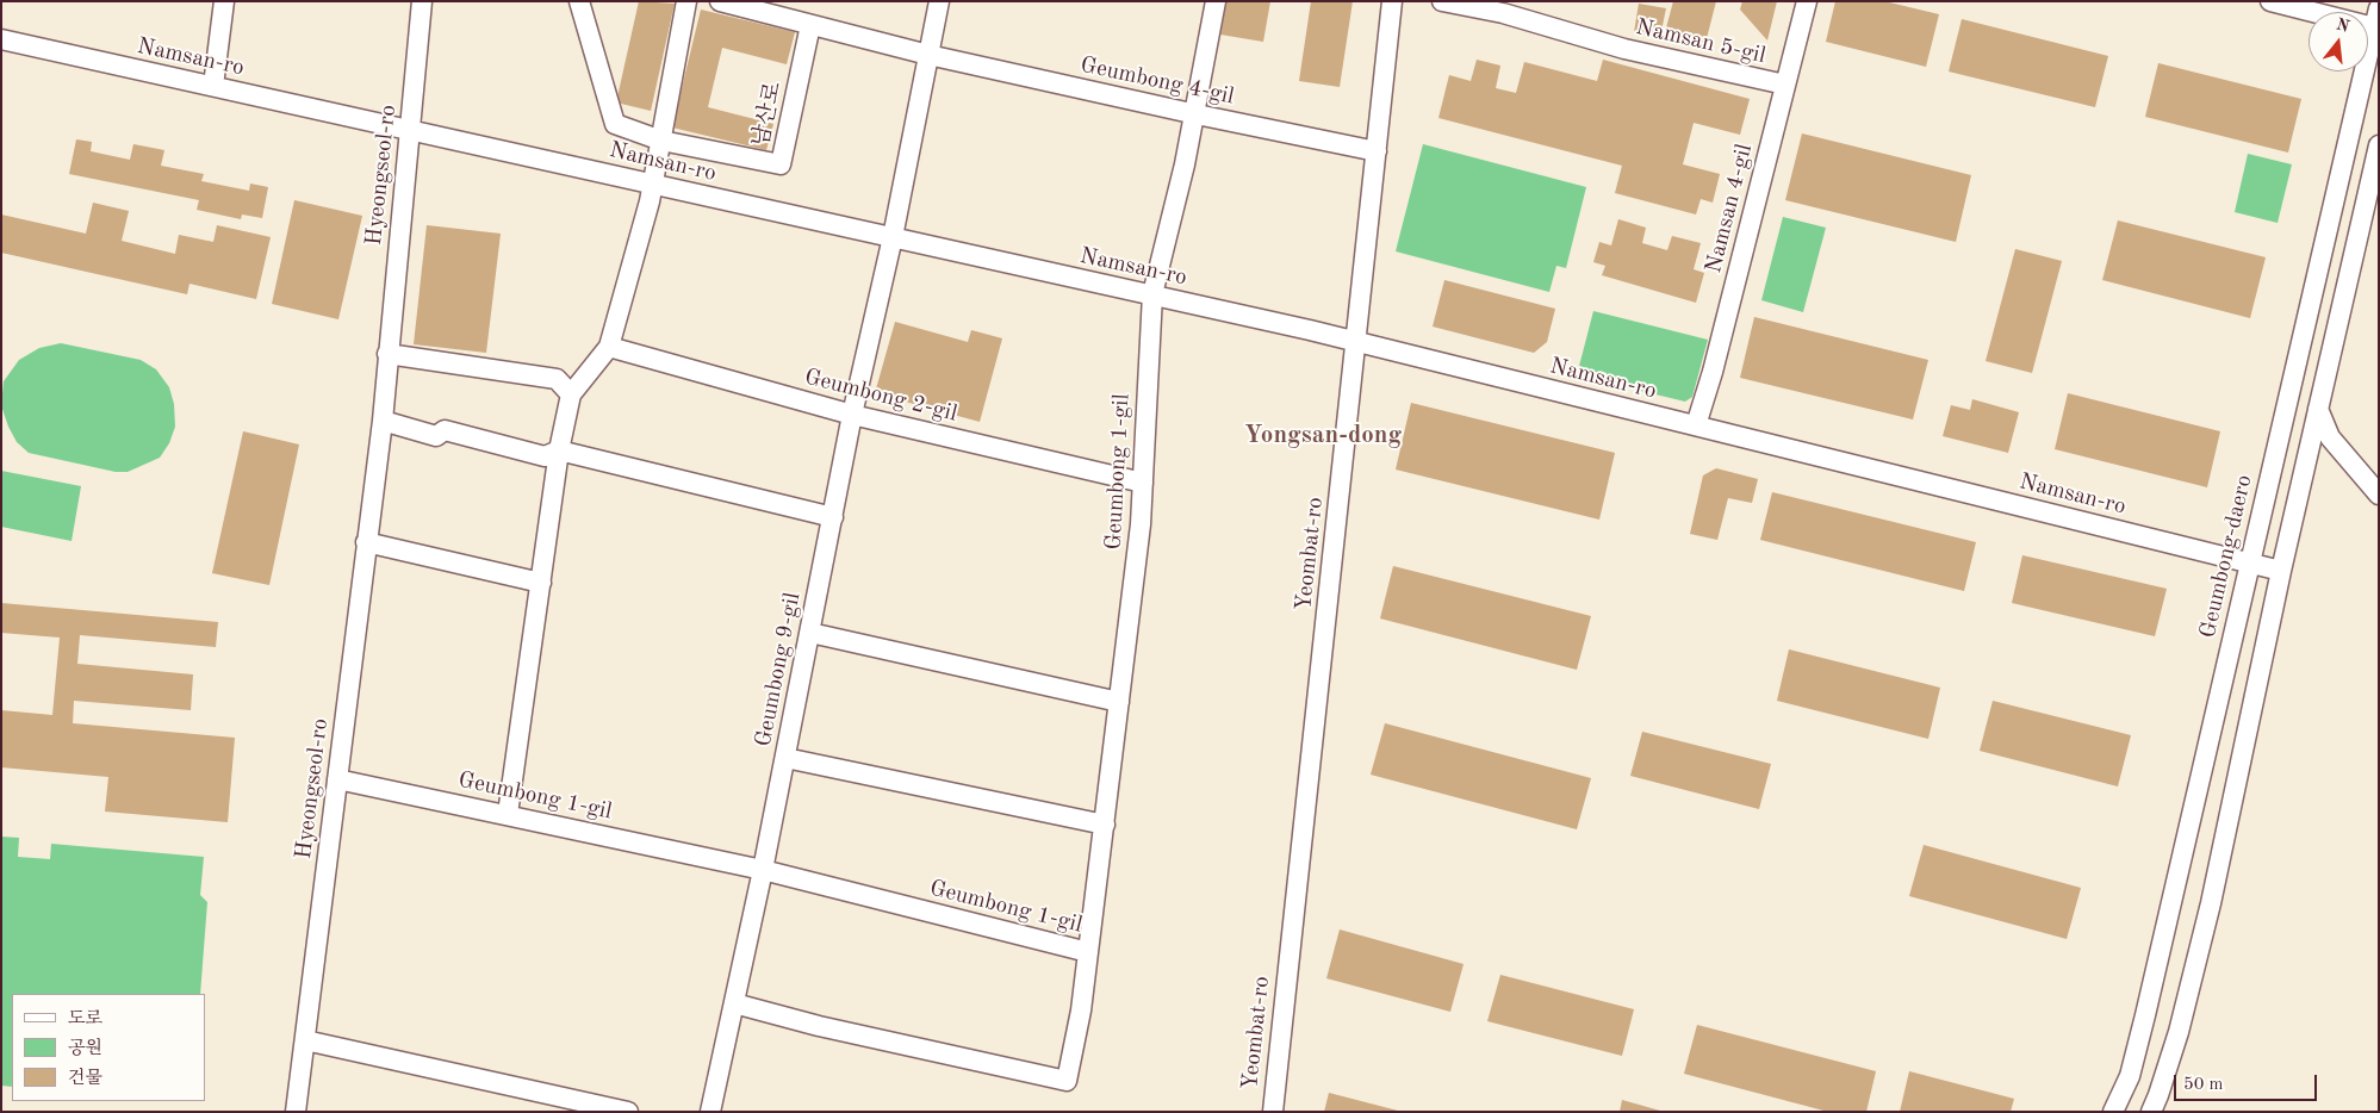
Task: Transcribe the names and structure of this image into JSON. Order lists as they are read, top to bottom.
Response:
{
  "streets": {
    "street": [
      "Namsan 5-gil",
      "Namsan-ro",
      "Geumbong 4-gil",
      "남산로",
      "Hyeongseol-ro",
      "Namsan 4-gil",
      "Geumbong 2-gil",
      "Geumbong 1-gil",
      "Yeombat-ro",
      "Geumbong-daero",
      "Geumbong 9-gil"
    ]
  },
  "crossings": [
    ["Namsan 5-gil", "Namsan 4-gil"],
    ["Namsan-ro", "남산로"],
    ["Namsan-ro", "Hyeongseol-ro"],
    ["Namsan-ro", "Namsan 4-gil"],
    ["Namsan-ro", "Geumbong 1-gil"],
    ["Namsan-ro", "Yeombat-ro"],
    ["Namsan-ro", "Geumbong-daero"],
    ["Namsan-ro", "Geumbong 9-gil"],
    ["Geumbong 4-gil", "남산로"],
    ["Geumbong 4-gil", "Geumbong 1-gil"],
    ["Geumbong 4-gil", "Yeombat-ro"],
    ["Hyeongseol-ro", "Geumbong 1-gil"],
    ["Geumbong 2-gil", "Geumbong 1-gil"],
    ["Geumbong 2-gil", "Geumbong 9-gil"],
    ["Geumbong 1-gil", "Geumbong 9-gil"]
  ],
  "districts": ["Yongsan-dong"],
  "legend": ["도로", "공원", "건물"],
  "scale_bar": "50 m",
  "north": "top"
}
